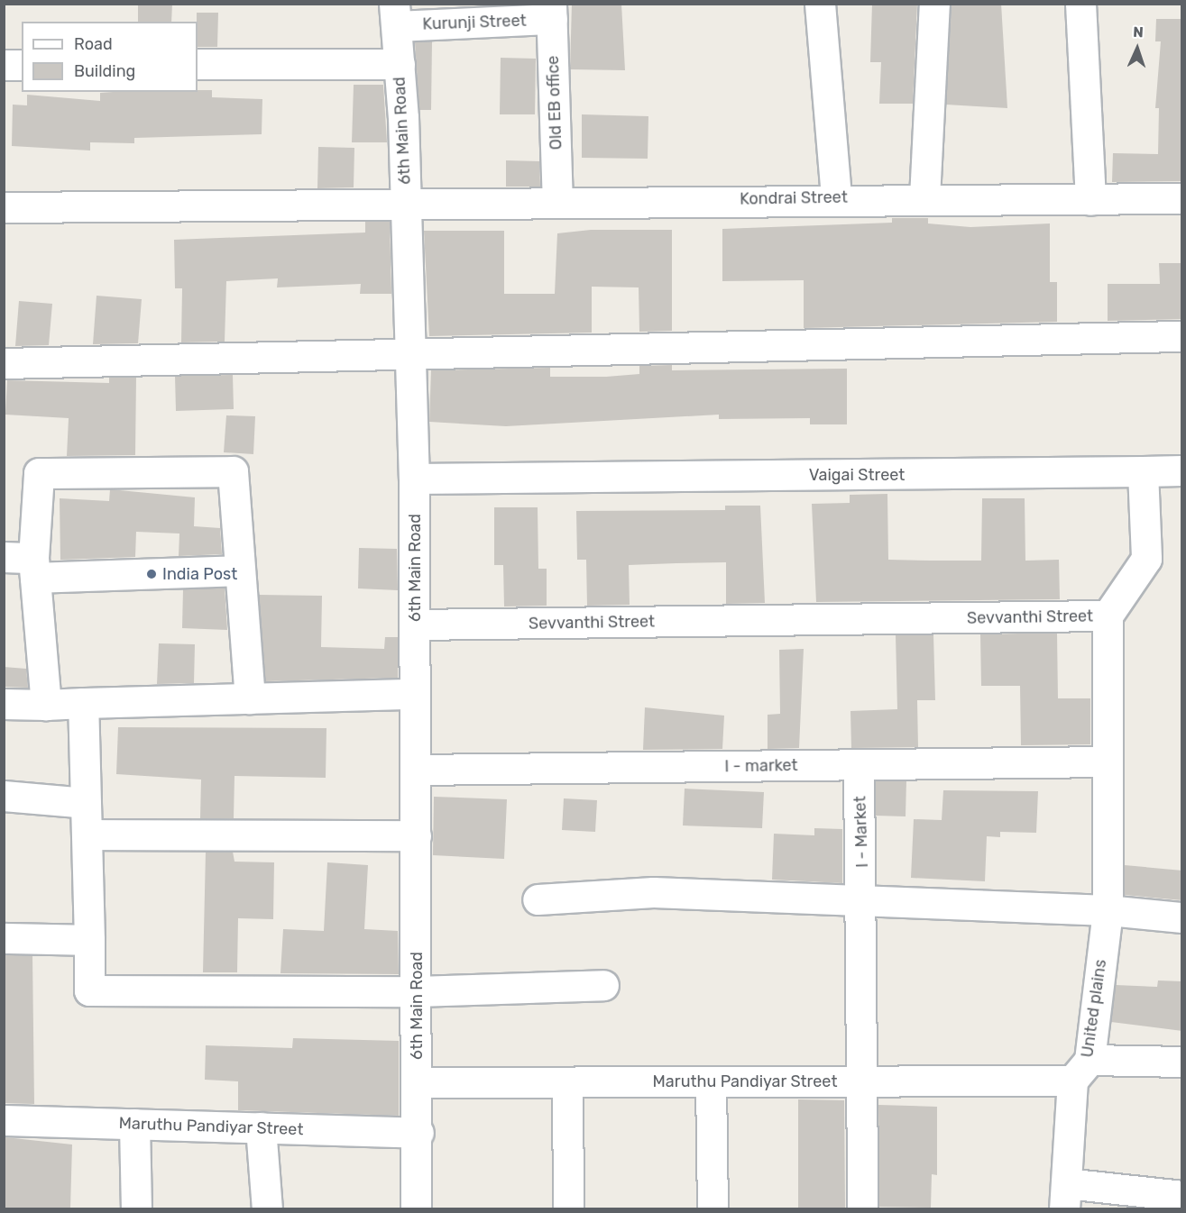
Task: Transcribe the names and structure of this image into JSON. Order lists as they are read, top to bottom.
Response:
{
  "streets": {
    "street": [
      "Kurunji Street",
      "Old EB office",
      "6th Main Road",
      "Kondrai Street",
      "Vaigai Street",
      "Sevvanthi Street",
      "I - market",
      "I - Market",
      "United plains",
      "Maruthu Pandiyar Street"
    ]
  },
  "crossings": [
    ["Kurunji Street", "Old EB office"],
    ["Kurunji Street", "6th Main Road"],
    ["Old EB office", "Kondrai Street"],
    ["6th Main Road", "Kondrai Street"],
    ["6th Main Road", "Vaigai Street"],
    ["6th Main Road", "Sevvanthi Street"],
    ["6th Main Road", "I - market"],
    ["6th Main Road", "Maruthu Pandiyar Street"],
    ["Sevvanthi Street", "I - market"],
    ["Sevvanthi Street", "United plains"],
    ["I - market", "I - Market"],
    ["I - Market", "Maruthu Pandiyar Street"],
    ["United plains", "Maruthu Pandiyar Street"]
  ],
  "places": ["India Post"],
  "legend": ["Road", "Building"],
  "north": "top"
}
